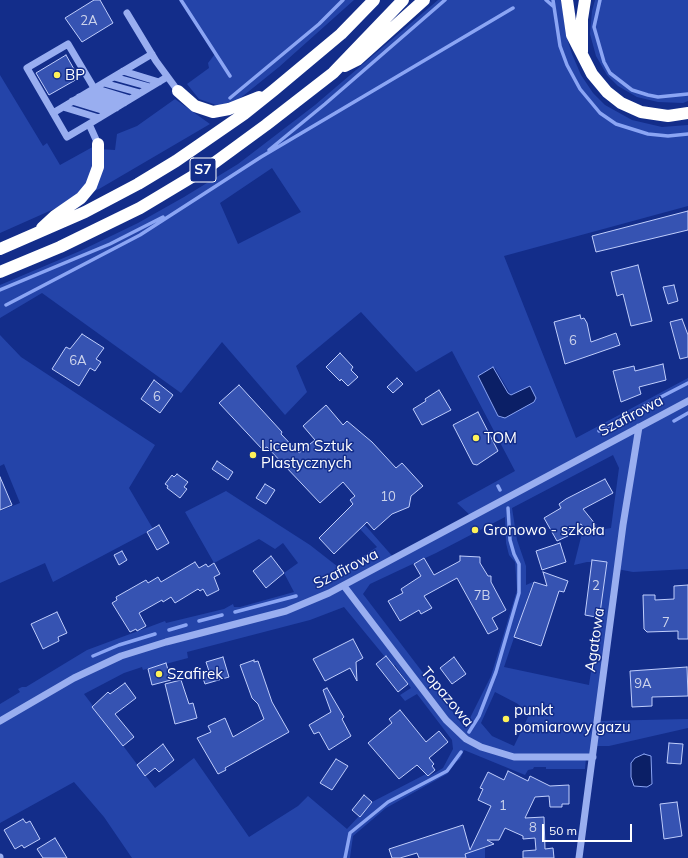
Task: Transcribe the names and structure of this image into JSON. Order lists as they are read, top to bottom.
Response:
{
  "streets": {
    "highway": ["S7"],
    "street": ["Szafirowa", "Agatowa", "Topazowa"]
  },
  "crossings": [
    ["Szafirowa", "Agatowa"],
    ["Szafirowa", "Topazowa"],
    ["Agatowa", "Topazowa"]
  ],
  "places": [
    "BP",
    "TOM",
    "Liceum Sztuk Plastycznych",
    "Gronowo - szkoła",
    "Szafirek",
    "punkt pomiarowy gazu"
  ],
  "house_numbers": [
    "2A",
    "6",
    "6A",
    "6",
    "10",
    "2",
    "7B",
    "7",
    "9A",
    "1",
    "8"
  ],
  "scale_bar": "50 m"
}
